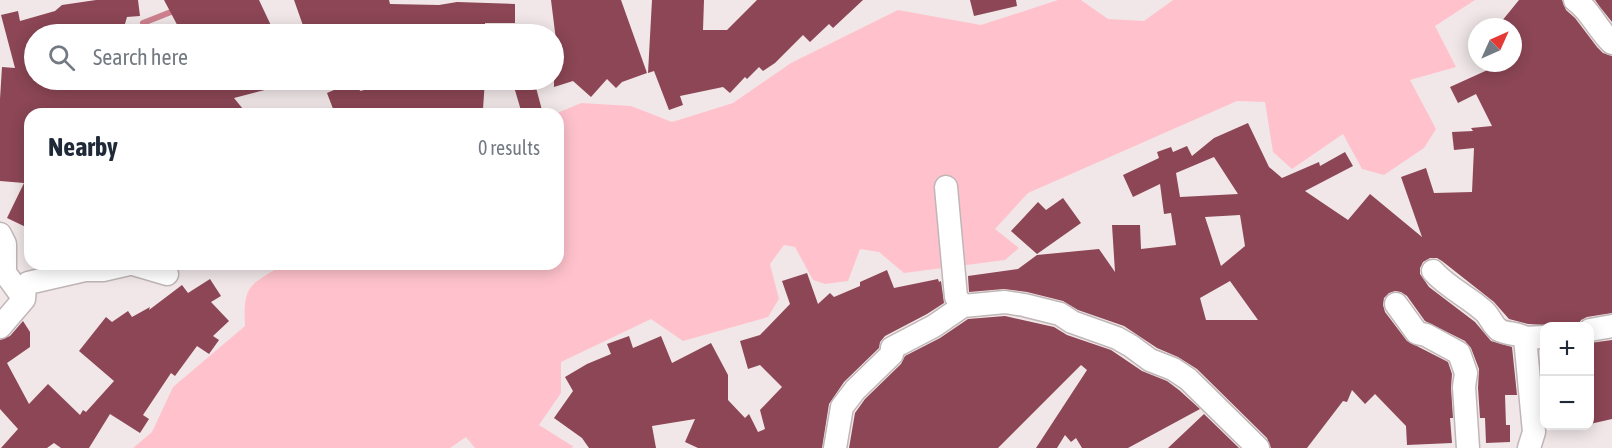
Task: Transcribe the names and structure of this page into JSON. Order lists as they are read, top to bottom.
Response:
{
  "north": "top right",
  "page": {
    "search": "Search here",
    "heading": ["Nearby", "0 results"],
    "map_buttons": ["+", "−"]
  }
}
